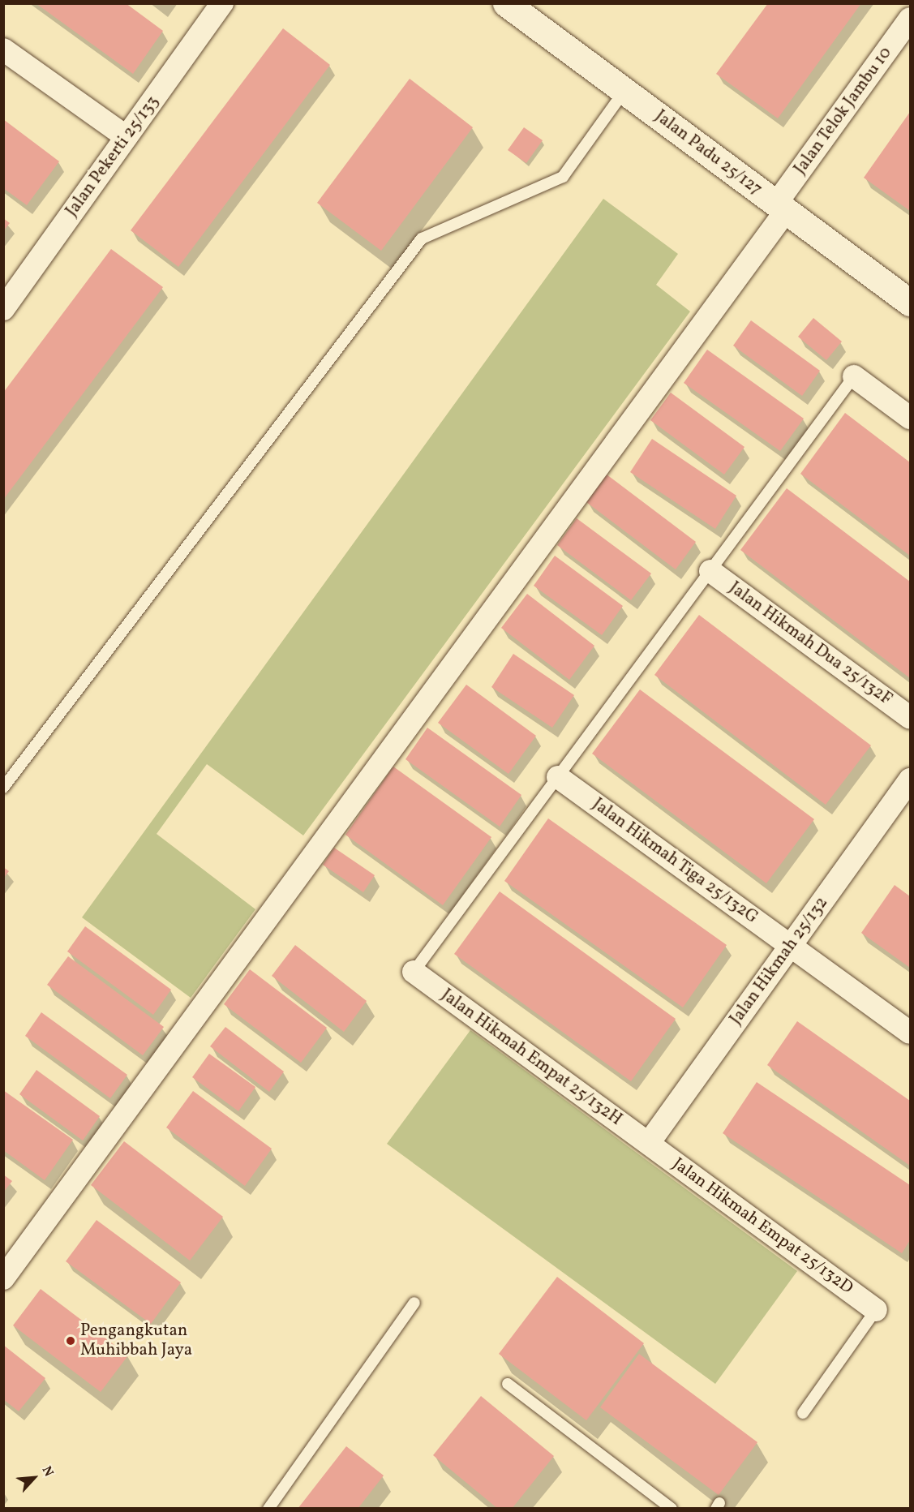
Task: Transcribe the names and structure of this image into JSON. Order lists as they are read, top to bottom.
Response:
{
  "streets": {
    "street": [
      "Jalan Telok Jambu 10",
      "Jalan Padu 25/127",
      "Jalan Pekerti 25/133",
      "Jalan Hikmah Dua 25/132F",
      "Jalan Hikmah Tiga 25/132G",
      "Jalan Hikmah 25/132",
      "Jalan Hikmah Empat 25/132H",
      "Jalan Hikmah Empat 25/132D"
    ]
  },
  "crossings": [
    ["Jalan Telok Jambu 10", "Jalan Padu 25/127"],
    ["Jalan Hikmah Tiga 25/132G", "Jalan Hikmah 25/132"],
    ["Jalan Hikmah 25/132", "Jalan Hikmah Empat 25/132H"],
    ["Jalan Hikmah 25/132", "Jalan Hikmah Empat 25/132D"],
    ["Jalan Hikmah Empat 25/132H", "Jalan Hikmah Empat 25/132D"]
  ],
  "places": ["Pengangkutan Muhibbah Jaya"],
  "north": "top right"
}
